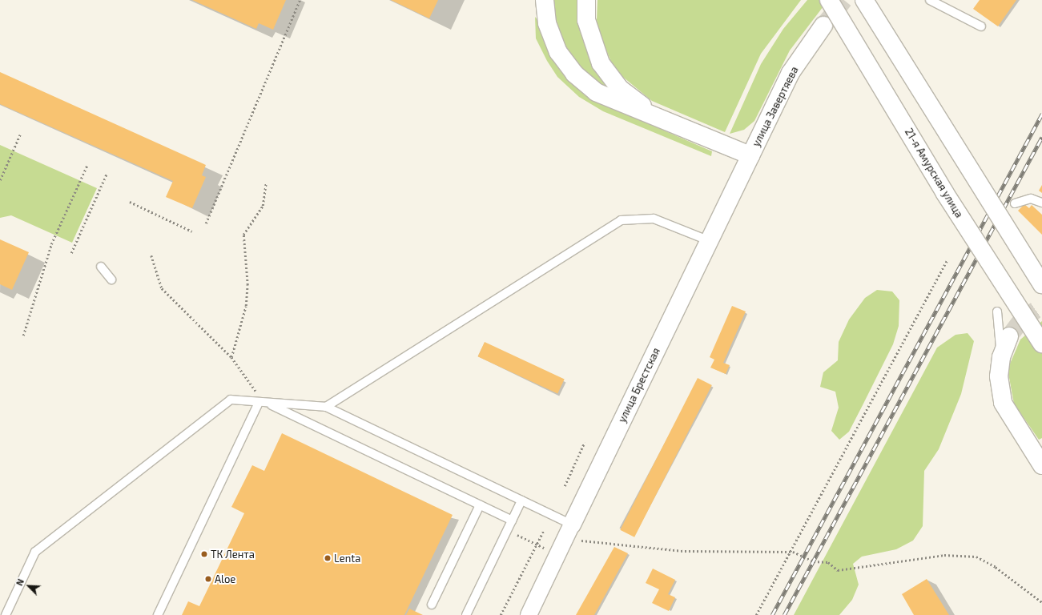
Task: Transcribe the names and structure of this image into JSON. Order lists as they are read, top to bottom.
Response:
{
  "streets": {
    "main road": ["улица Завертяева", "21-я Амурская улица", "улица Брестская"]
  },
  "crossings": [
    ["улица Завертяева", "улица Брестская"]
  ],
  "places": ["ТК Лента", "Lenta", "Aloe"],
  "north": "top left"
}
